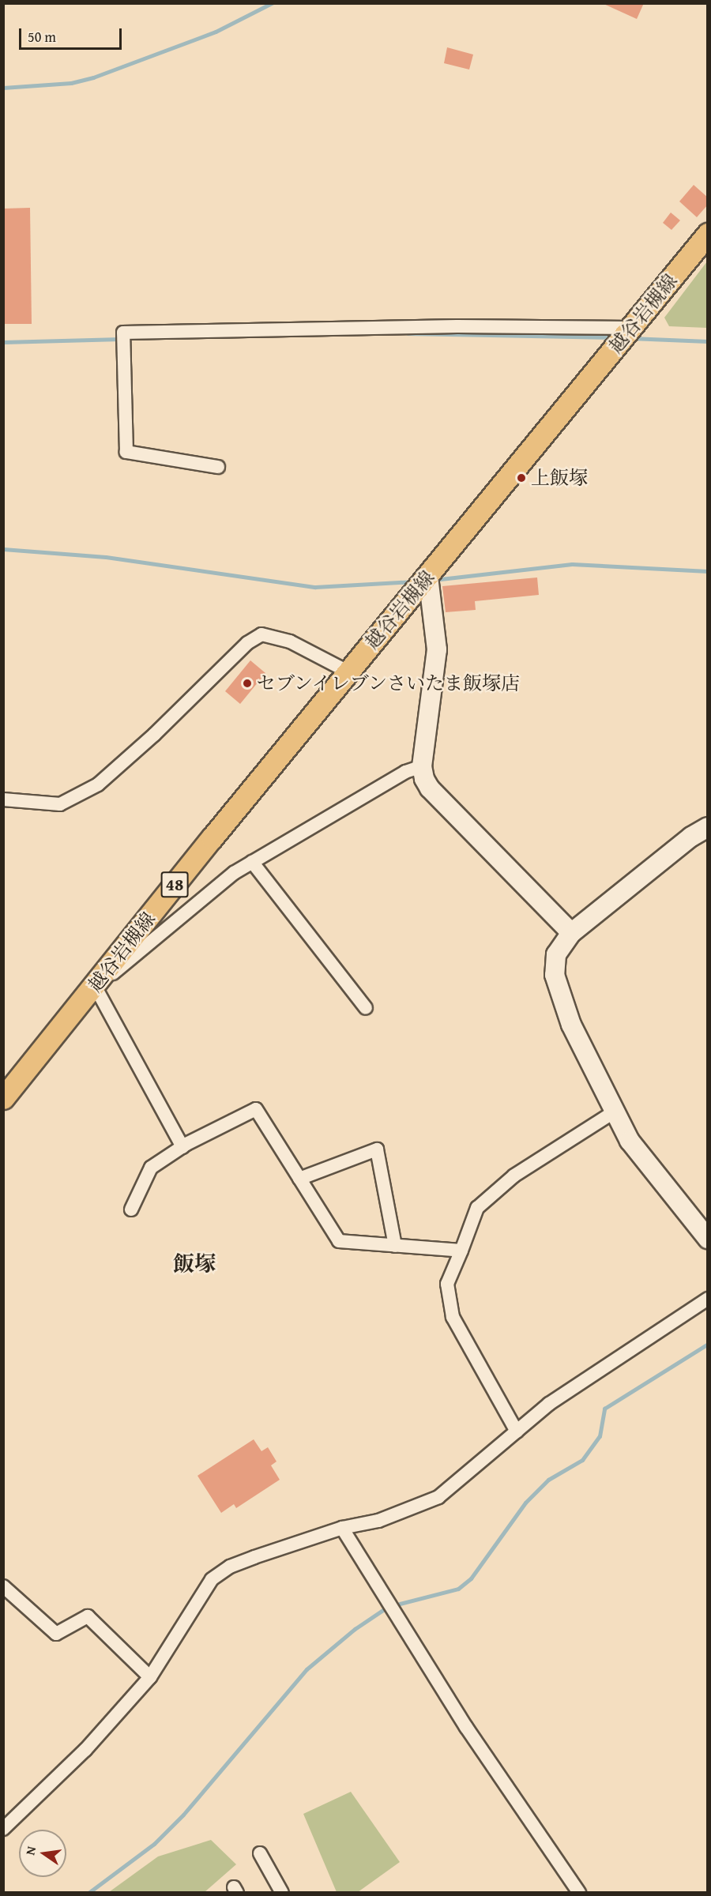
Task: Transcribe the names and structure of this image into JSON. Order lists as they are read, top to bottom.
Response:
{
  "streets": {
    "main road": ["越谷岩槻線", "48"]
  },
  "districts": ["飯塚"],
  "places": ["上飯塚", "セブンイレブンさいたま飯塚店"],
  "scale_bar": "50 m",
  "north": "left"
}
